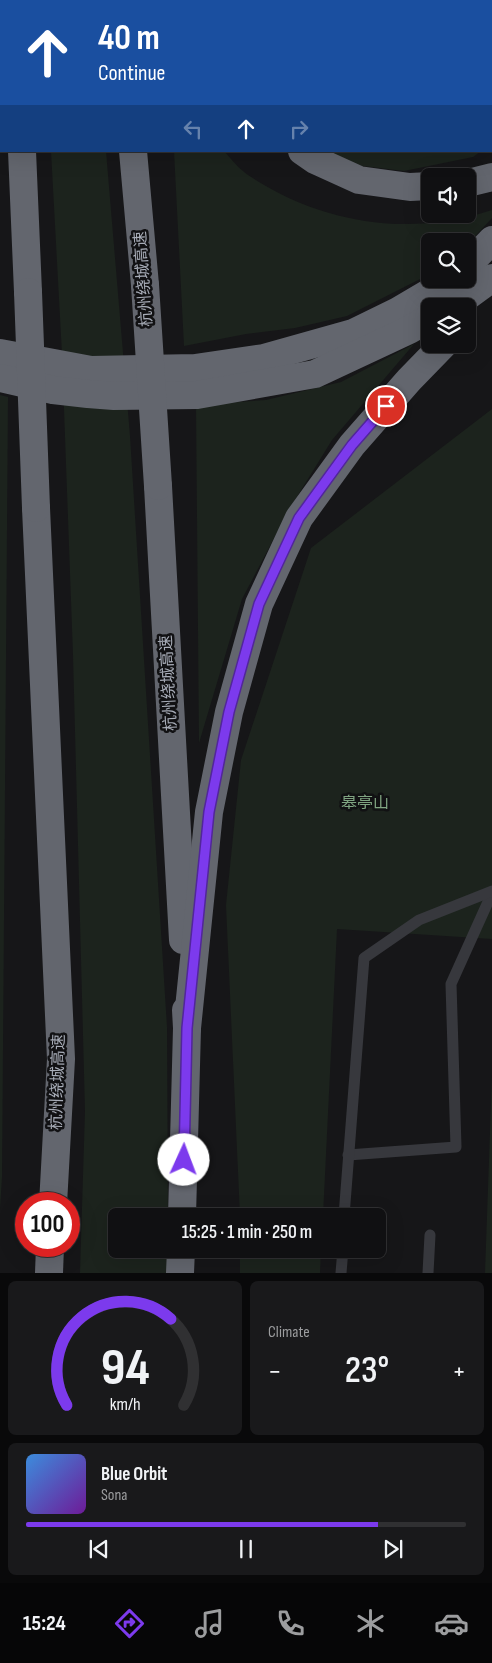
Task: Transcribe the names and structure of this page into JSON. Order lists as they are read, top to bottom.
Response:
{
  "streets": {
    "highway": ["杭州绕城高速"]
  },
  "parks": ["皋亭山"],
  "page": {
    "turn": ["40 m", "Continue"],
    "limit": "100",
    "trip": "15:25 · 1 min · 250 m",
    "tile": "Climate",
    "heat": ["−", "23°", "+"],
    "song": ["Blue Orbit", "Sona"],
    "tabs": "15:24",
    "gauge": ["94", "km/h"]
  }
}
